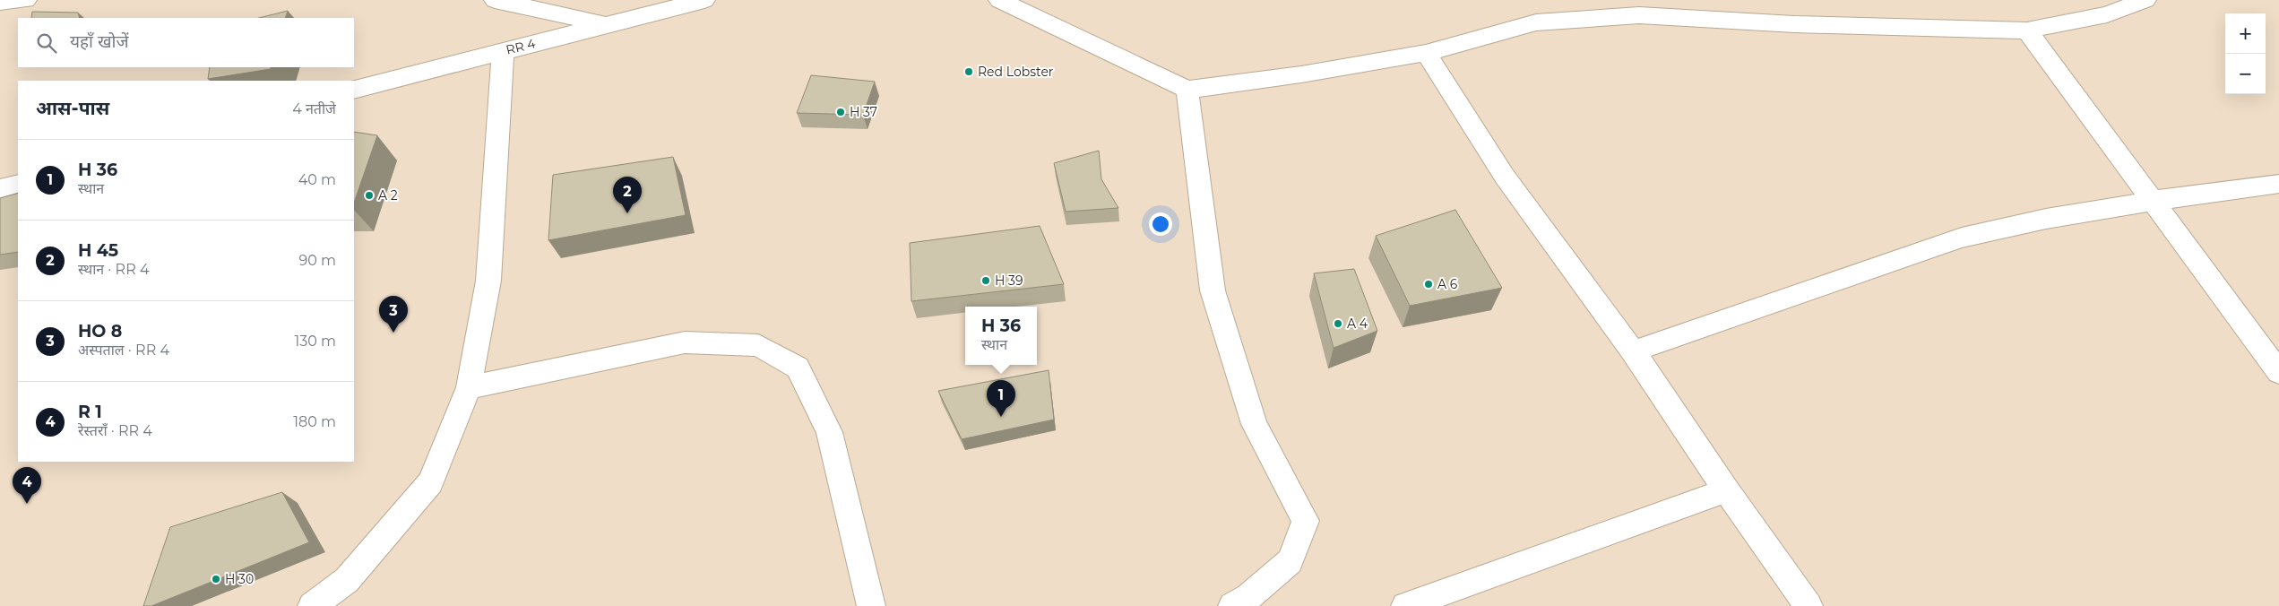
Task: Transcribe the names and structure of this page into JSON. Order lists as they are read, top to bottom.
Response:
{
  "streets": {
    "street": ["RR 4"]
  },
  "places": [
    "Red Lobster",
    "H 37",
    "A 2",
    "H 39",
    "A 6",
    "A 4",
    "H 30"
  ],
  "page": {
    "map_buttons": ["+", "−"],
    "search": "यहाँ खोजें",
    "heading": ["आस-पास", "4 नतीजे"],
    "list": [
      {
        "mark": "1",
        "name": "H 36",
        "note": "स्थान",
        "value": "40 m"
      },
      {
        "mark": "2",
        "name": "H 45",
        "note": "स्थान · RR 4",
        "value": "90 m"
      },
      {
        "mark": "3",
        "name": "HO 8",
        "note": "अस्पताल · RR 4",
        "value": "130 m"
      },
      {
        "mark": "4",
        "name": "R 1",
        "note": "रेस्तराँ · RR 4",
        "value": "180 m"
      }
    ],
    "pins": [
      "2",
      "3",
      "1",
      "4"
    ],
    "popup": ["H 36", "स्थान"]
  }
}
